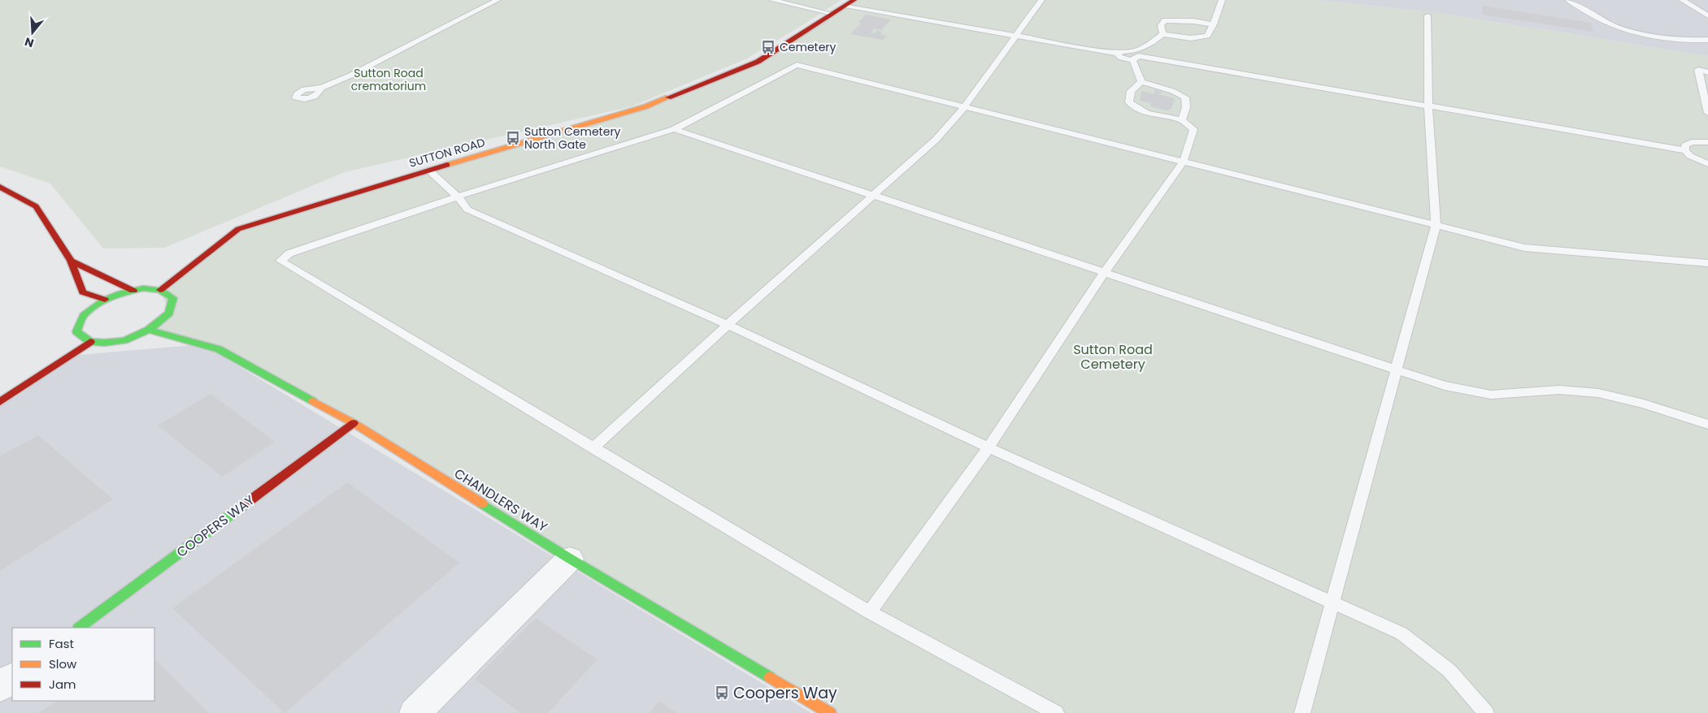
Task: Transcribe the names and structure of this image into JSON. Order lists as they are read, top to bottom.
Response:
{
  "streets": {
    "street": ["SUTTON ROAD", "CHANDLERS WAY", "COOPERS WAY"]
  },
  "crossings": [
    ["CHANDLERS WAY", "COOPERS WAY"]
  ],
  "parks": ["Sutton Road crematorium", "Sutton Road Cemetery"],
  "places": {
    "bus stop": ["Cemetery", "Sutton Cemetery North Gate", "Coopers Way"]
  },
  "legend": ["Fast", "Slow", "Jam"],
  "north": "bottom"
}
